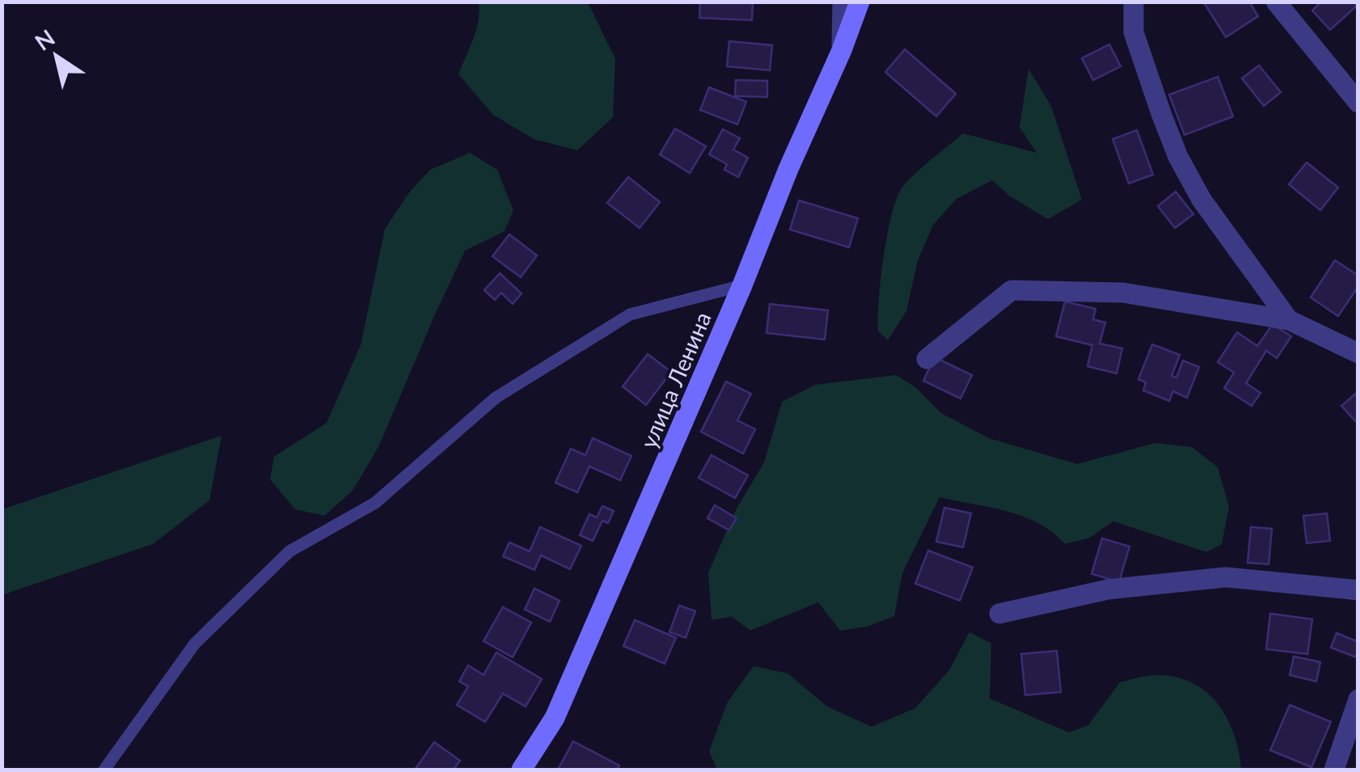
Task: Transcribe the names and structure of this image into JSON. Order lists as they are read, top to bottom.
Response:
{
  "streets": {
    "main road": ["улица Ленина"]
  },
  "north": "top left"
}
